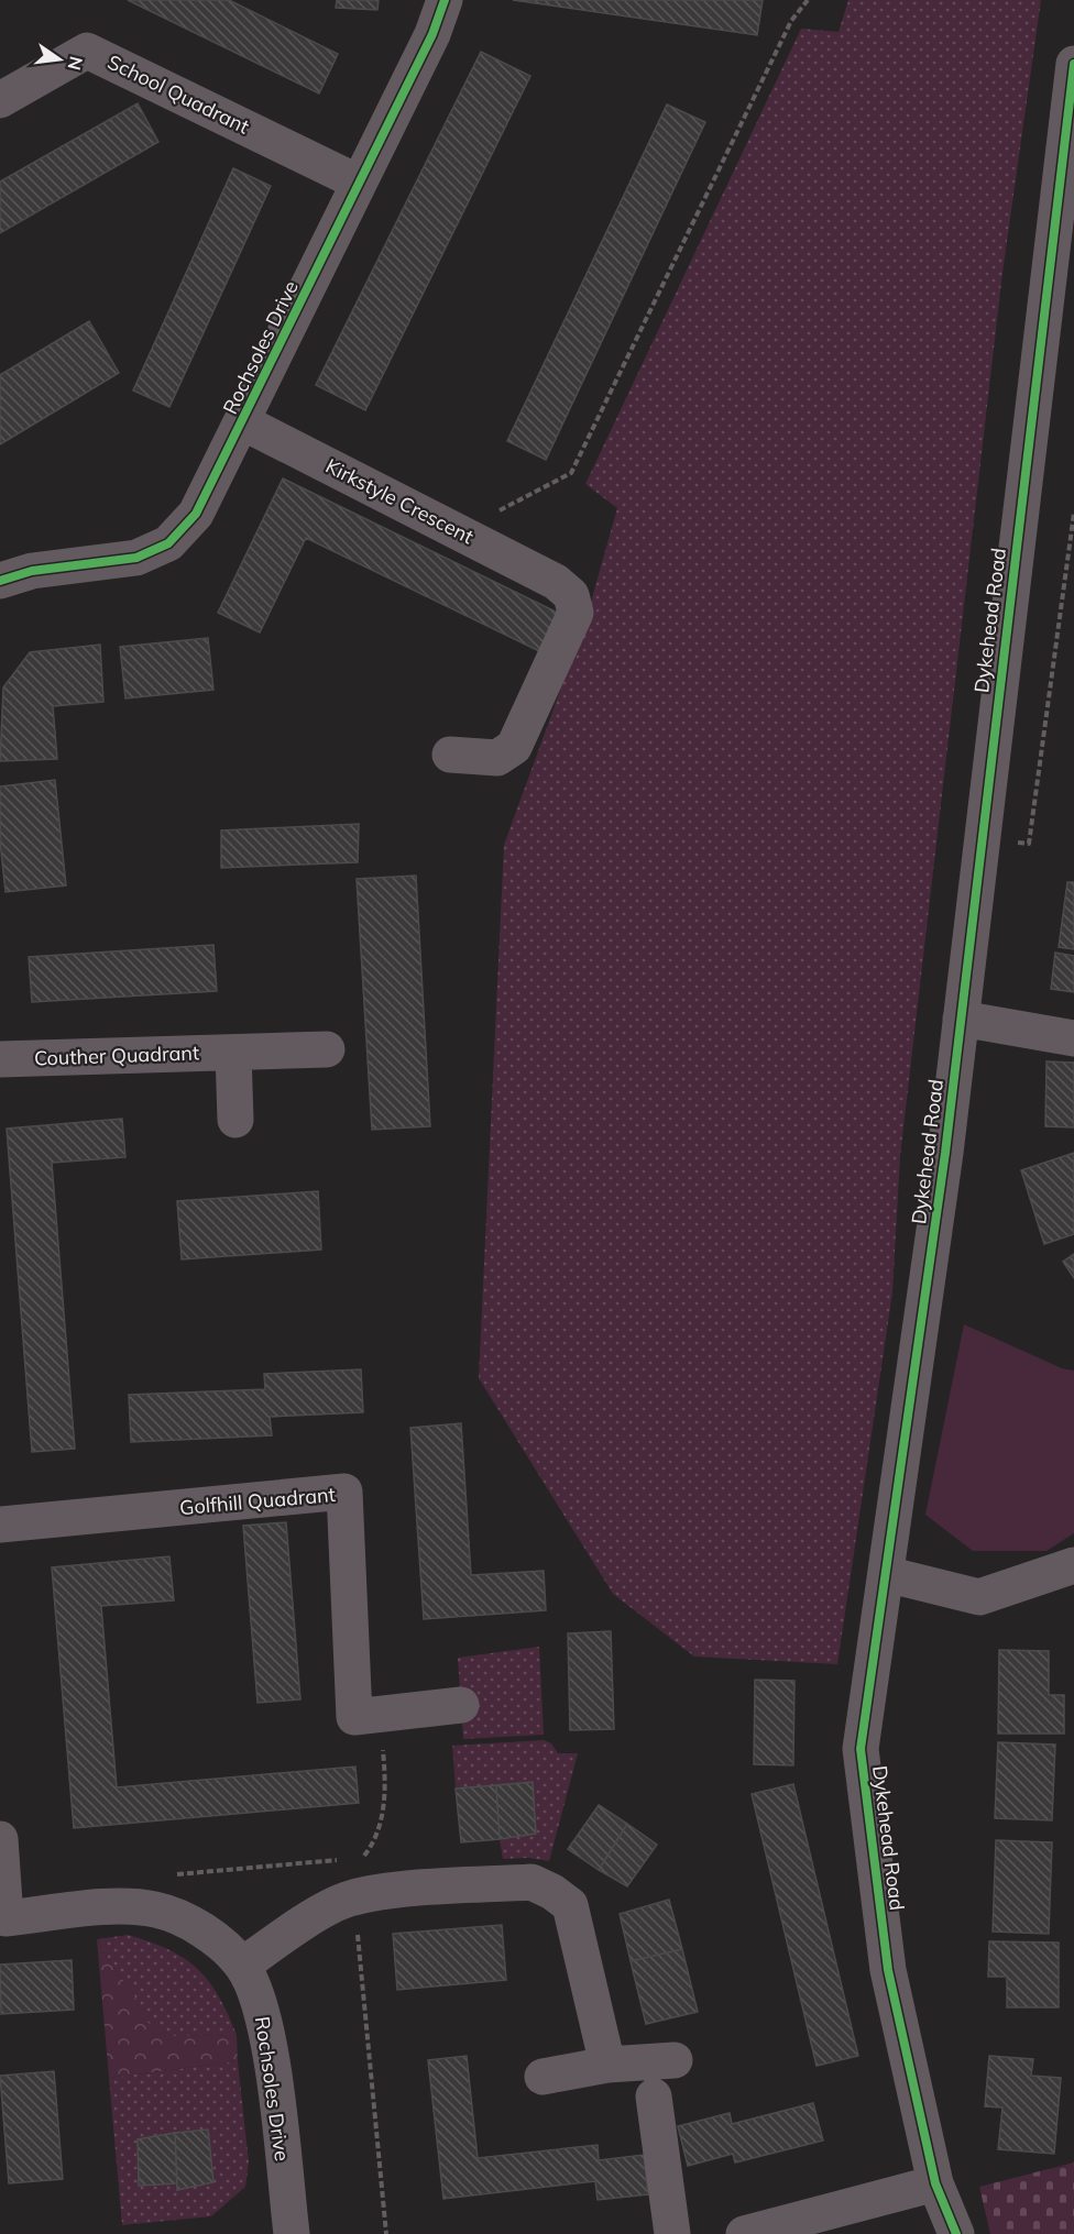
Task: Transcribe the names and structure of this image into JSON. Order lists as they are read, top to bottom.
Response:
{
  "streets": {
    "street": [
      "School Quadrant",
      "Rochsoles Drive",
      "Kirkstyle Crescent",
      "Dykehead Road",
      "Couther Quadrant",
      "Golfhill Quadrant"
    ]
  },
  "crossings": [
    ["School Quadrant", "Rochsoles Drive"],
    ["Rochsoles Drive", "Kirkstyle Crescent"]
  ],
  "north": "right"
}
